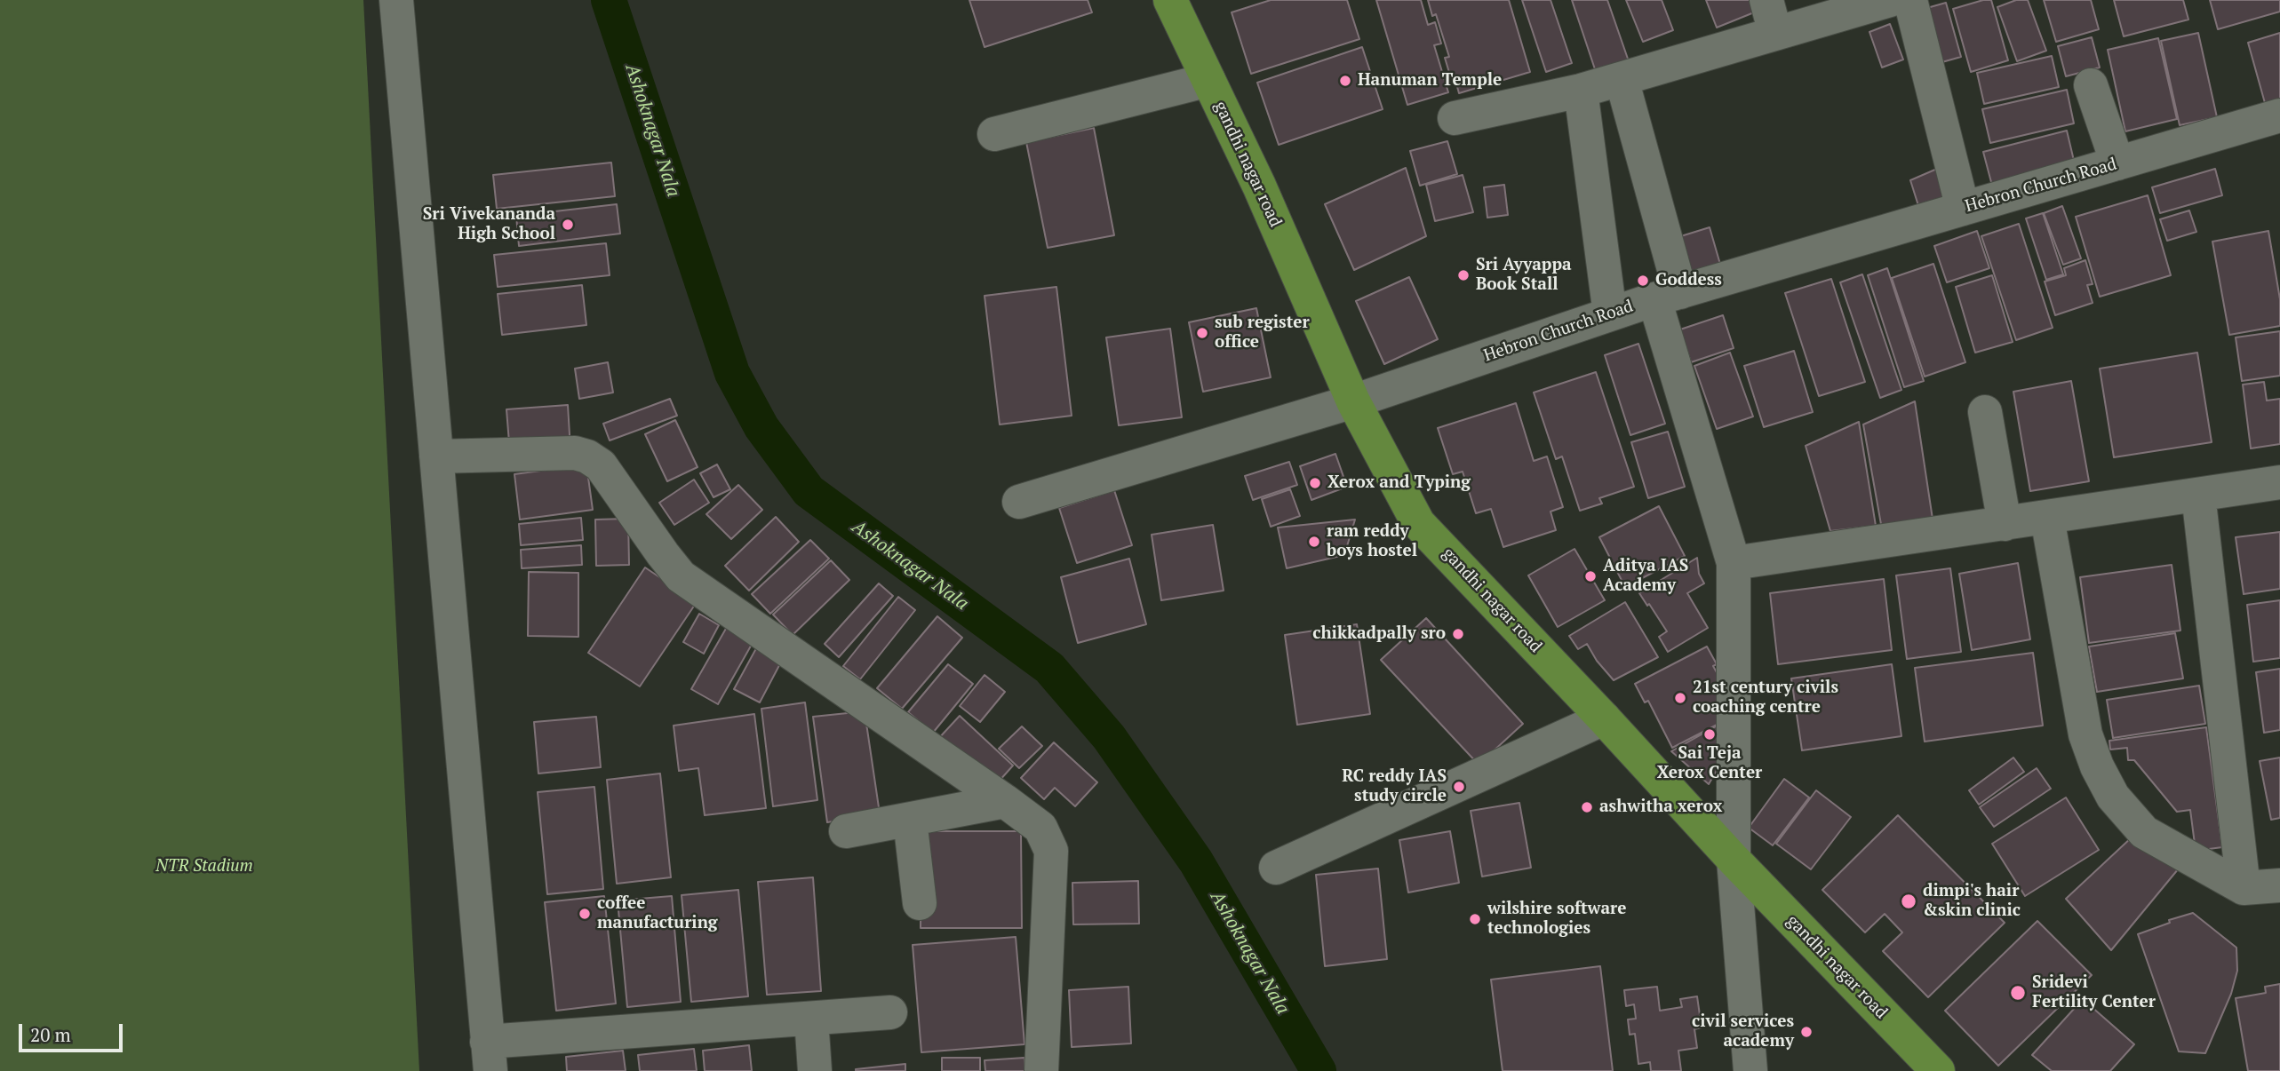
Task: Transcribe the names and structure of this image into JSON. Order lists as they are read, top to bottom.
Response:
{
  "streets": {
    "main road": ["gandhi nagar road"],
    "street": ["Hebron Church Road"]
  },
  "crossings": [
    ["gandhi nagar road", "Hebron Church Road"]
  ],
  "water": ["Ashoknagar Nala"],
  "parks": ["NTR Stadium"],
  "places": [
    "Hanuman Temple",
    "Sri Vivekananda High School",
    "Sri Ayyappa Book Stall",
    "Goddess",
    "sub register office",
    "Xerox and Typing",
    "ram reddy boys hostel",
    "Aditya IAS Academy",
    "chikkadpally sro",
    "21st century civils coaching centre",
    "Sai Teja Xerox Center",
    "RC reddy IAS study circle",
    "ashwitha xerox",
    "dimpi's hair &skin clinic",
    "coffee manufacturing",
    "wilshire software technologies",
    "Sridevi Fertility Center",
    "civil services academy"
  ],
  "scale_bar": "20 m"
}
